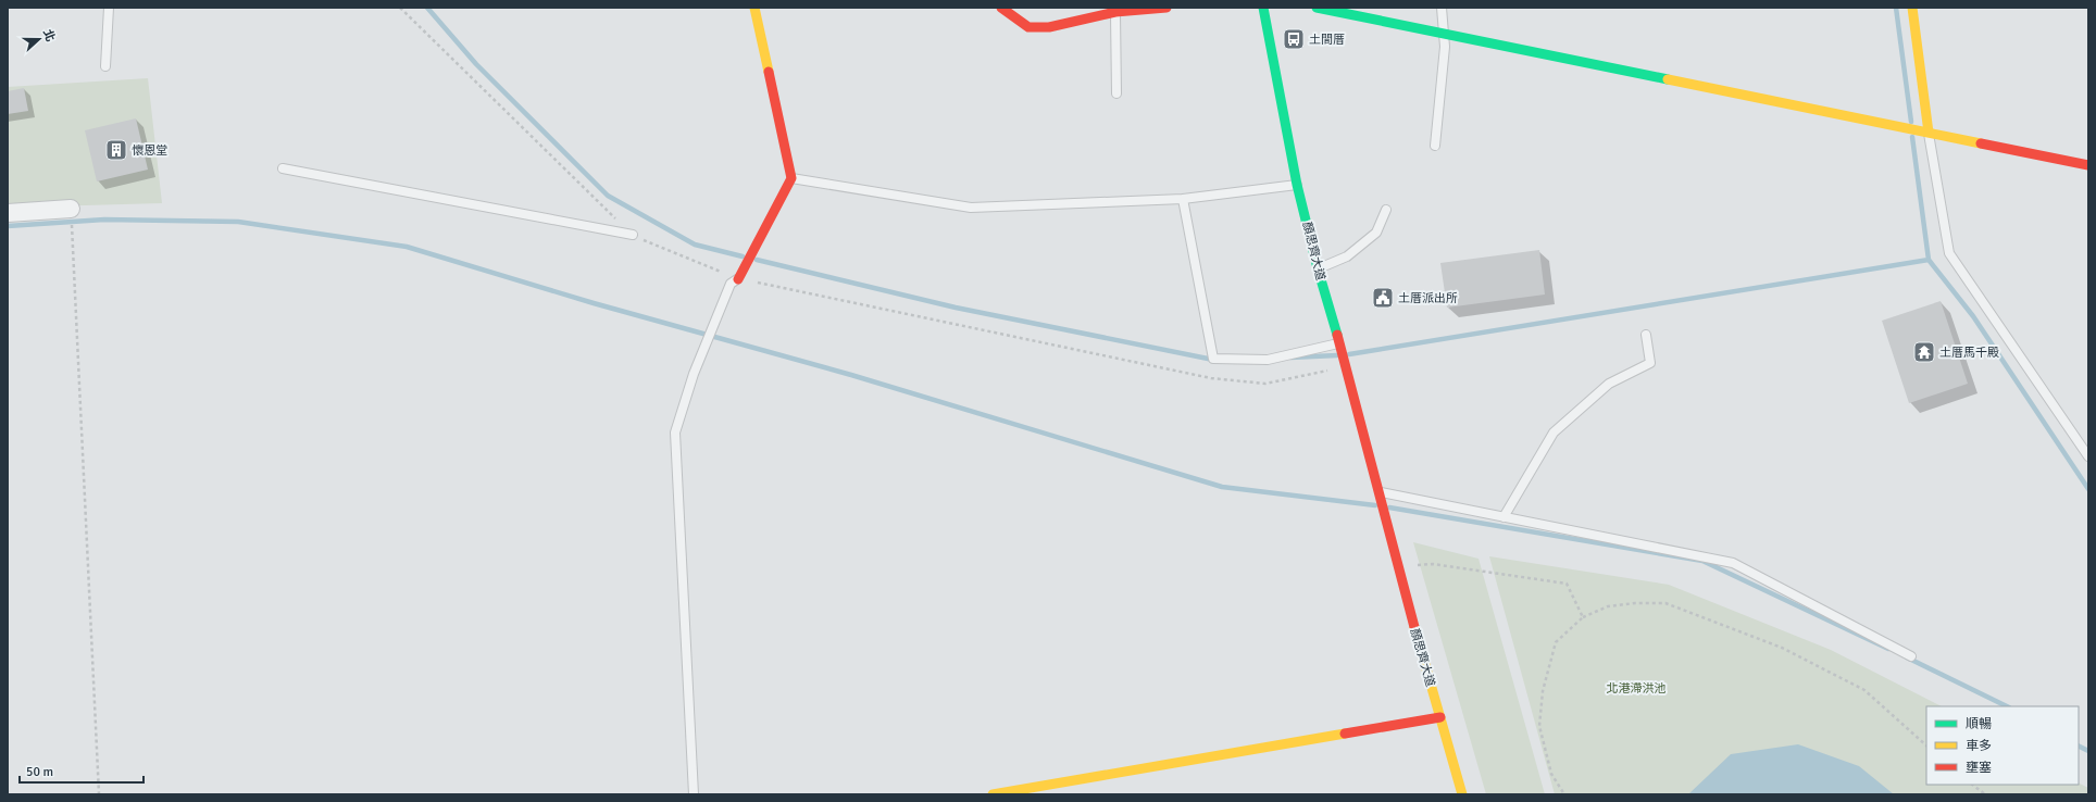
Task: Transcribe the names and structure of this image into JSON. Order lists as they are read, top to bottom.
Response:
{
  "streets": {
    "street": ["顏思齊大道"]
  },
  "parks": ["北港滯洪池"],
  "places": {
    "bus stop": ["土間厝"],
    "building": ["懷恩堂"],
    "public building": ["土厝派出所"],
    "temple": ["土厝馬千殿"]
  },
  "legend": ["順暢", "車多", "壅塞"],
  "scale_bar": "50 m",
  "north": "right"
}
